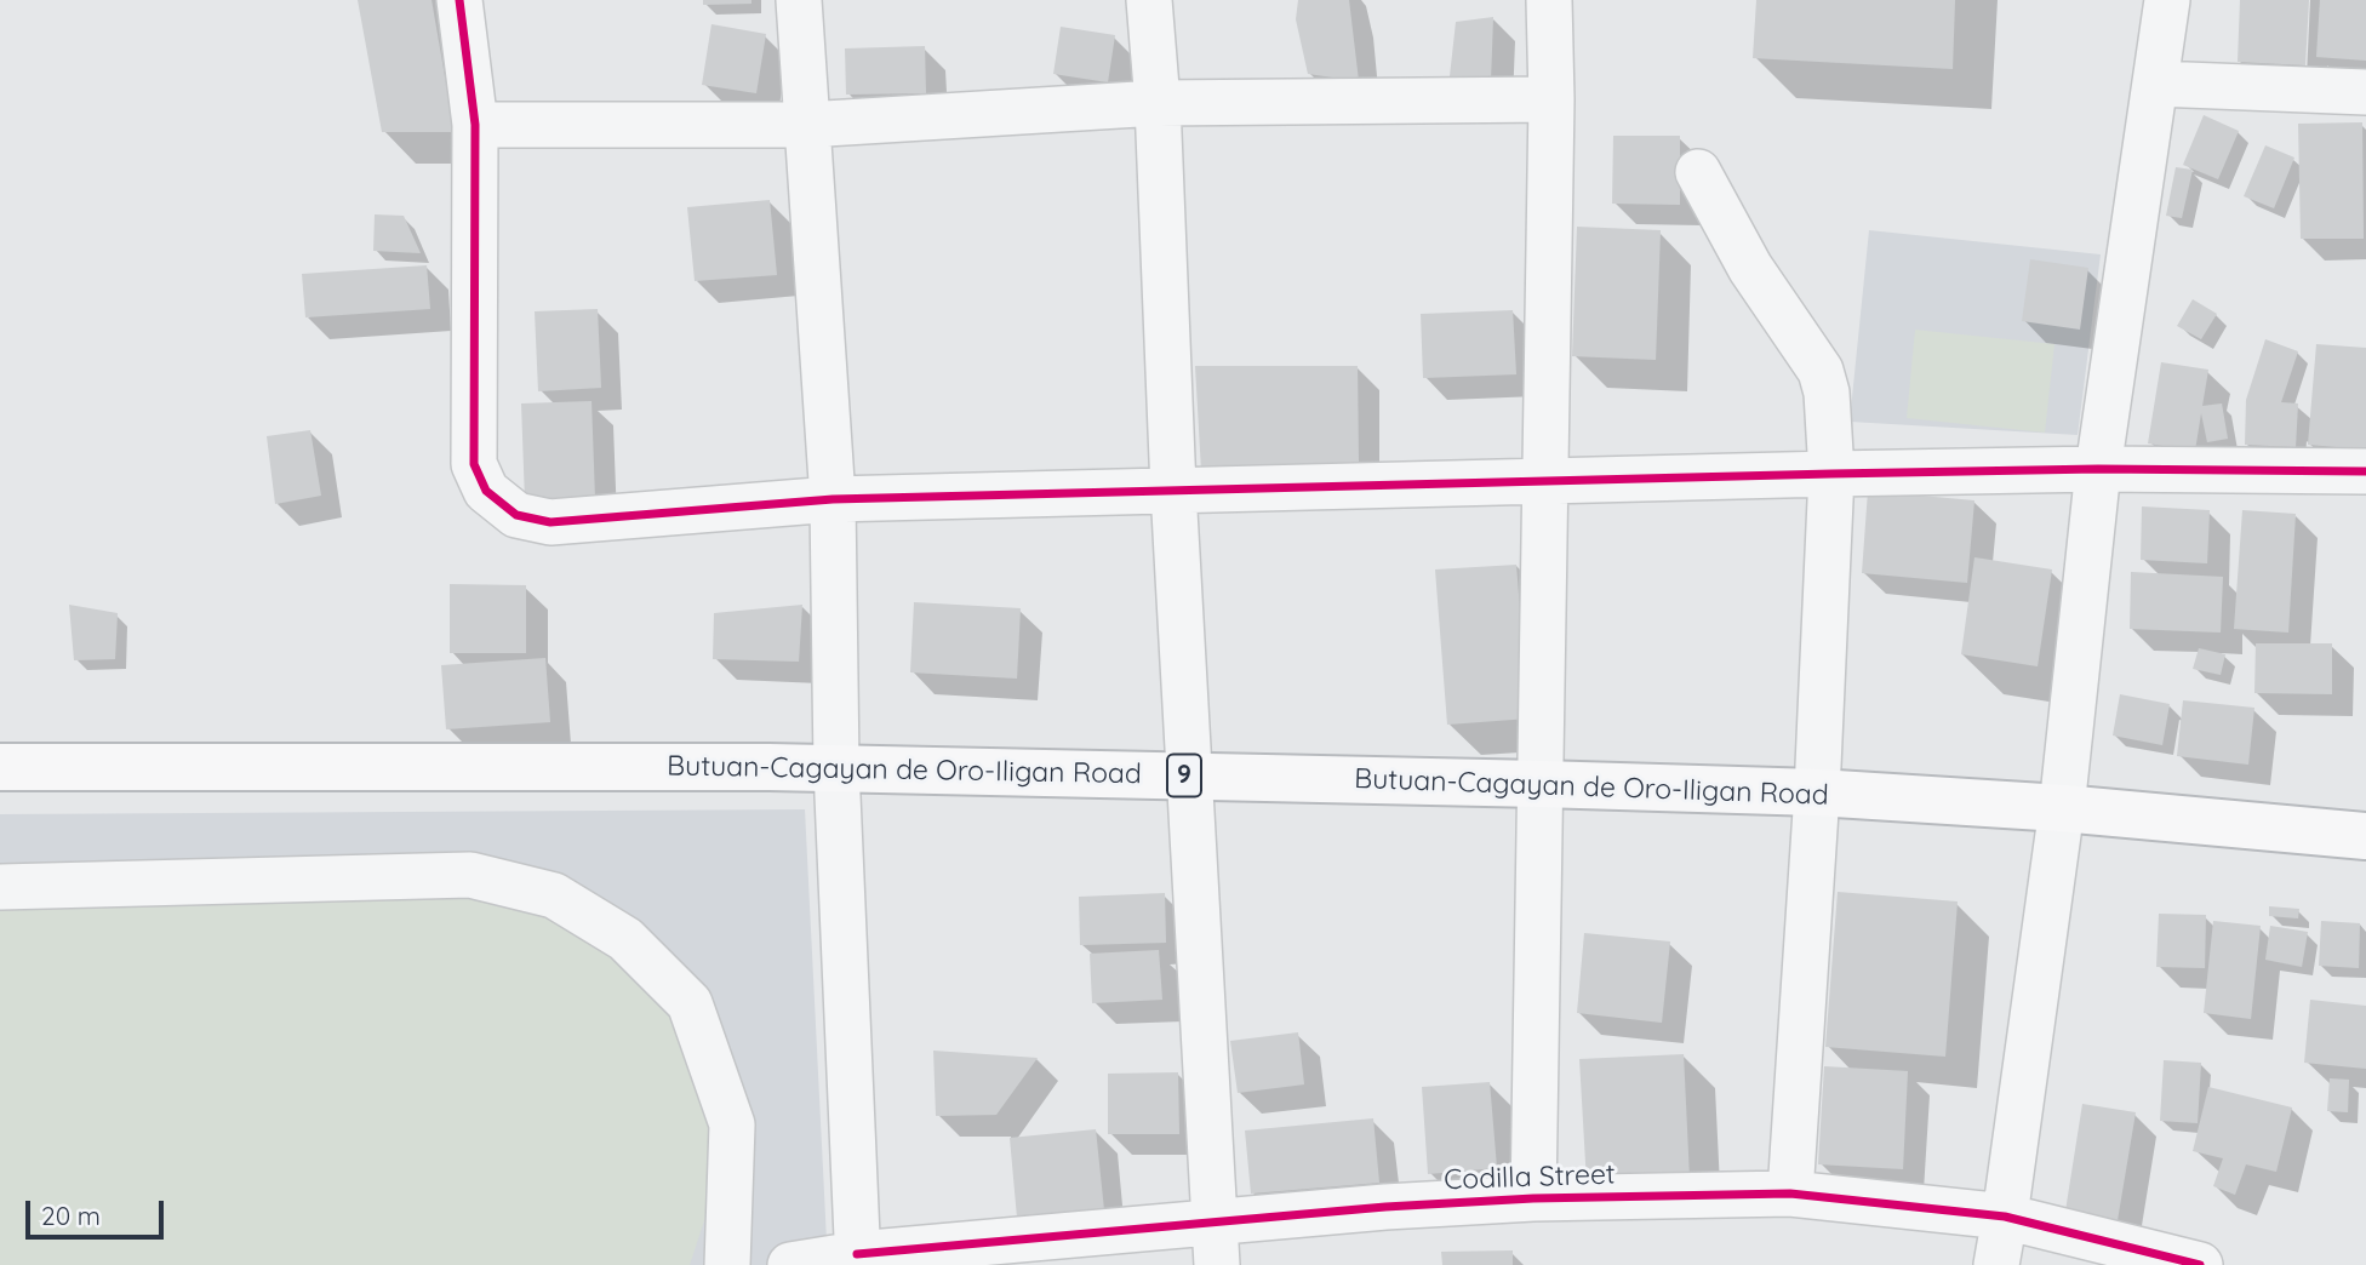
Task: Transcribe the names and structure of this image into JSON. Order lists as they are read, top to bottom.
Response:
{
  "streets": {
    "highway": ["Butuan-Cagayan de Oro-Iligan Road", "9"],
    "street": ["Codilla Street"]
  },
  "scale_bar": "20 m"
}
